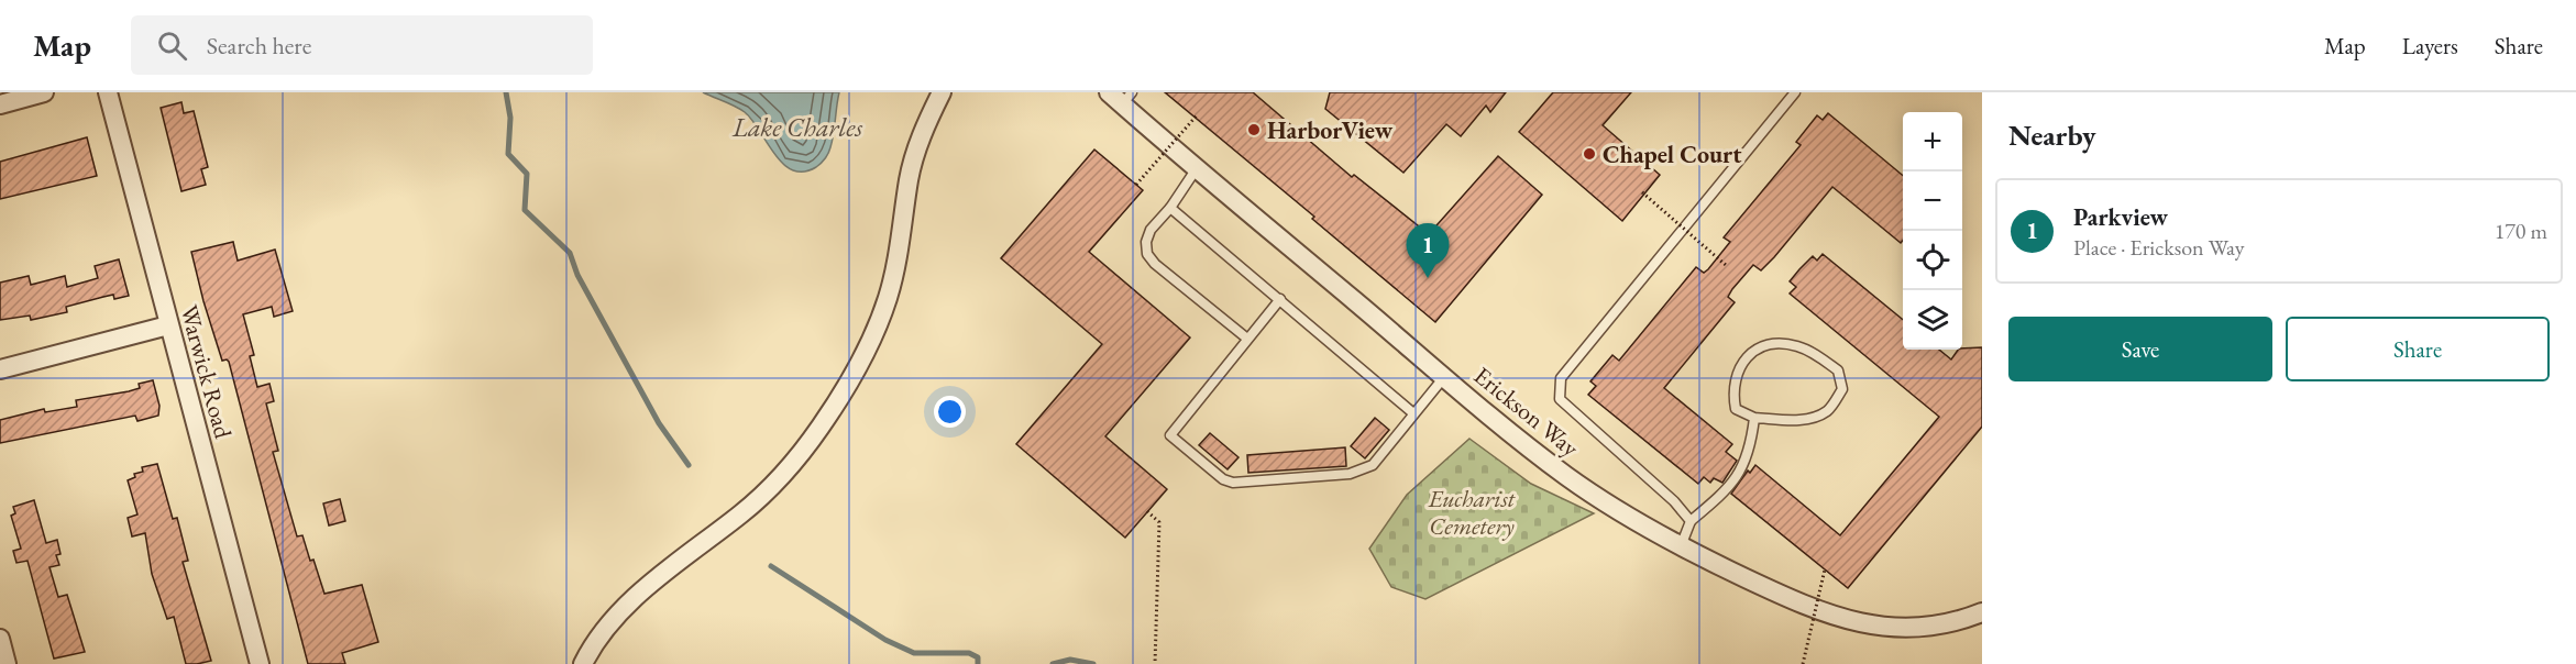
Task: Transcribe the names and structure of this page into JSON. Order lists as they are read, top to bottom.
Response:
{
  "streets": {
    "street": ["Warwick Road", "Erickson Way"]
  },
  "water": ["Lake Charles"],
  "parks": ["Eucharist Cemetery"],
  "places": ["HarborView", "Chapel Court"],
  "page": {
    "header": "Map",
    "search": "Search here",
    "nav": ["Map", "Layers", "Share"],
    "heading": "Nearby",
    "map_buttons": ["+", "−"],
    "list": [
      {
        "mark": "1",
        "name": "Parkview",
        "note": "Place · Erickson Way",
        "value": "170 m"
      }
    ],
    "pins": "1",
    "buttons": ["Save", "Share"]
  }
}
